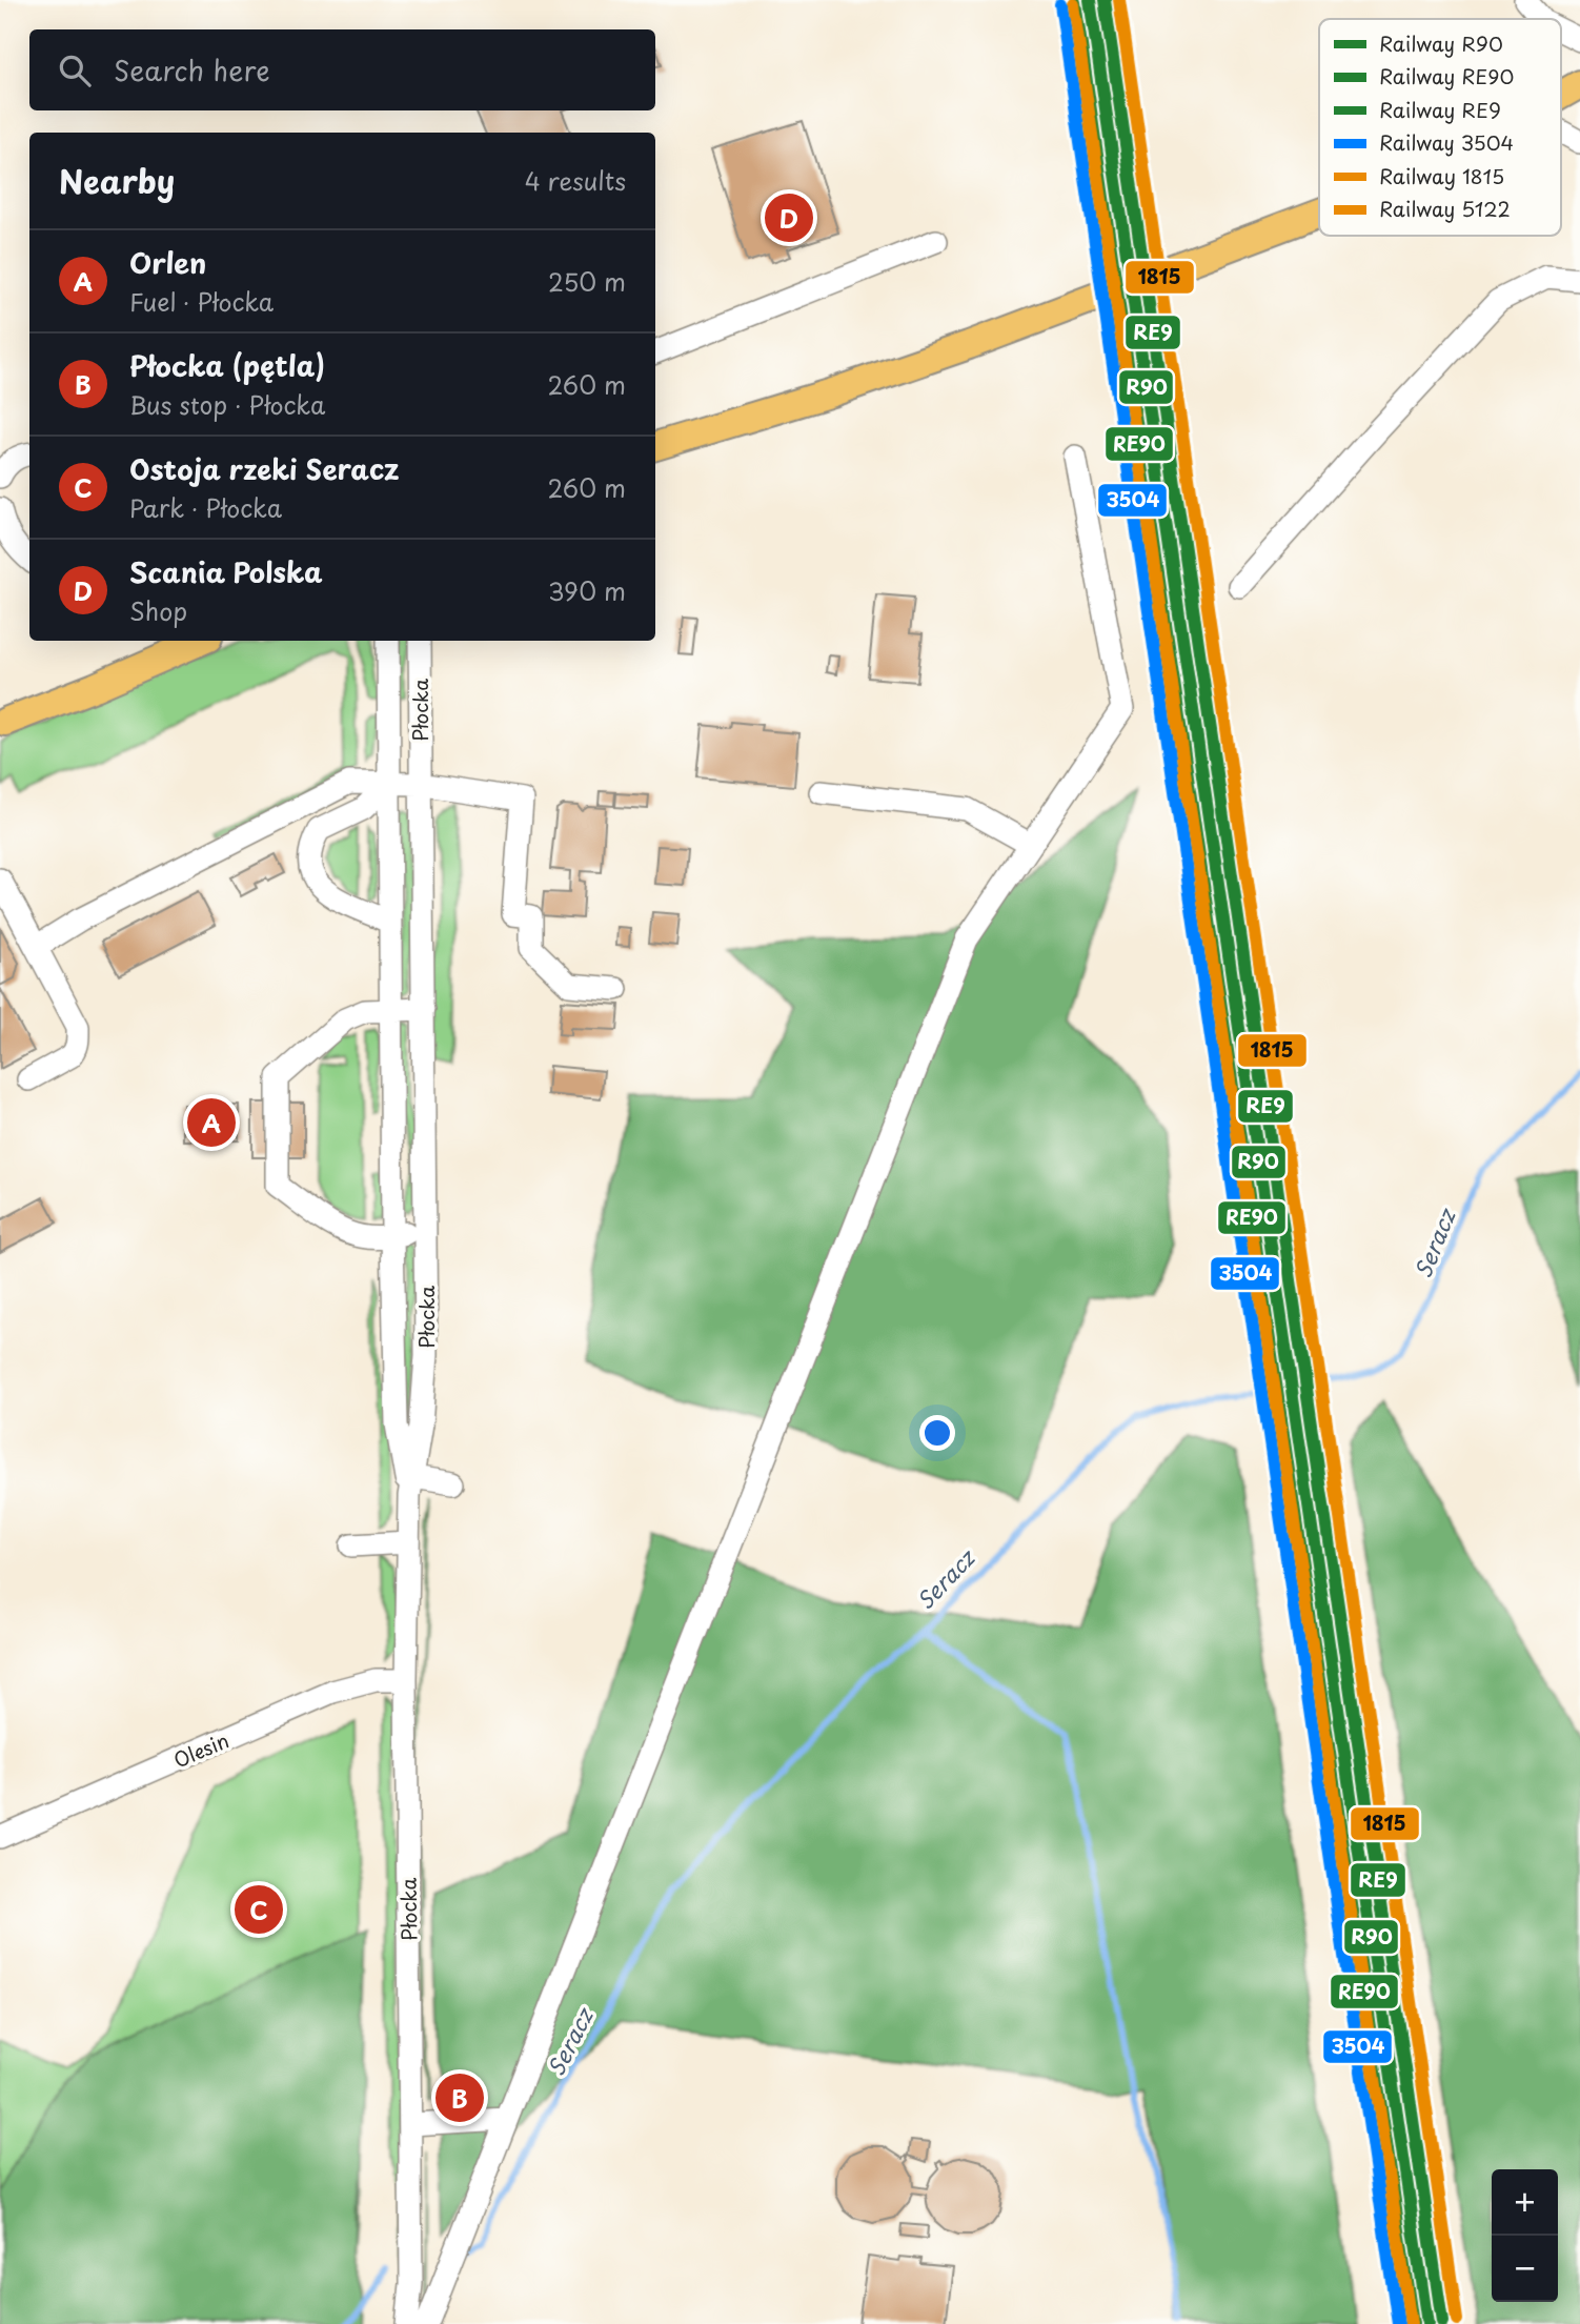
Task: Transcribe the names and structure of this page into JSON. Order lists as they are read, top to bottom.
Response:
{
  "streets": {
    "street": ["Płocka", "Olesin"]
  },
  "crossings": [
    ["Płocka", "Olesin"]
  ],
  "water": ["Seracz"],
  "lines": [
    "rail line R90",
    "rail line RE9",
    "rail line 1815",
    "rail line RE90",
    "rail line 3504",
    "rail line 5122"
  ],
  "legend": [
    "Railway R90",
    "Railway RE90",
    "Railway RE9",
    "Railway 3504",
    "Railway 1815",
    "Railway 5122"
  ],
  "page": {
    "search": "Search here",
    "heading": ["Nearby", "4 results"],
    "pins": [
      "D",
      "A",
      "C",
      "B"
    ],
    "list": [
      {
        "mark": "A",
        "name": "Orlen",
        "note": "Fuel · Płocka",
        "value": "250 m"
      },
      {
        "mark": "B",
        "name": "Płocka (pętla)",
        "note": "Bus stop · Płocka",
        "value": "260 m"
      },
      {
        "mark": "C",
        "name": "Ostoja rzeki Seracz",
        "note": "Park · Płocka",
        "value": "260 m"
      },
      {
        "mark": "D",
        "name": "Scania Polska",
        "note": "Shop",
        "value": "390 m"
      }
    ],
    "map_buttons": ["+", "−"]
  }
}
